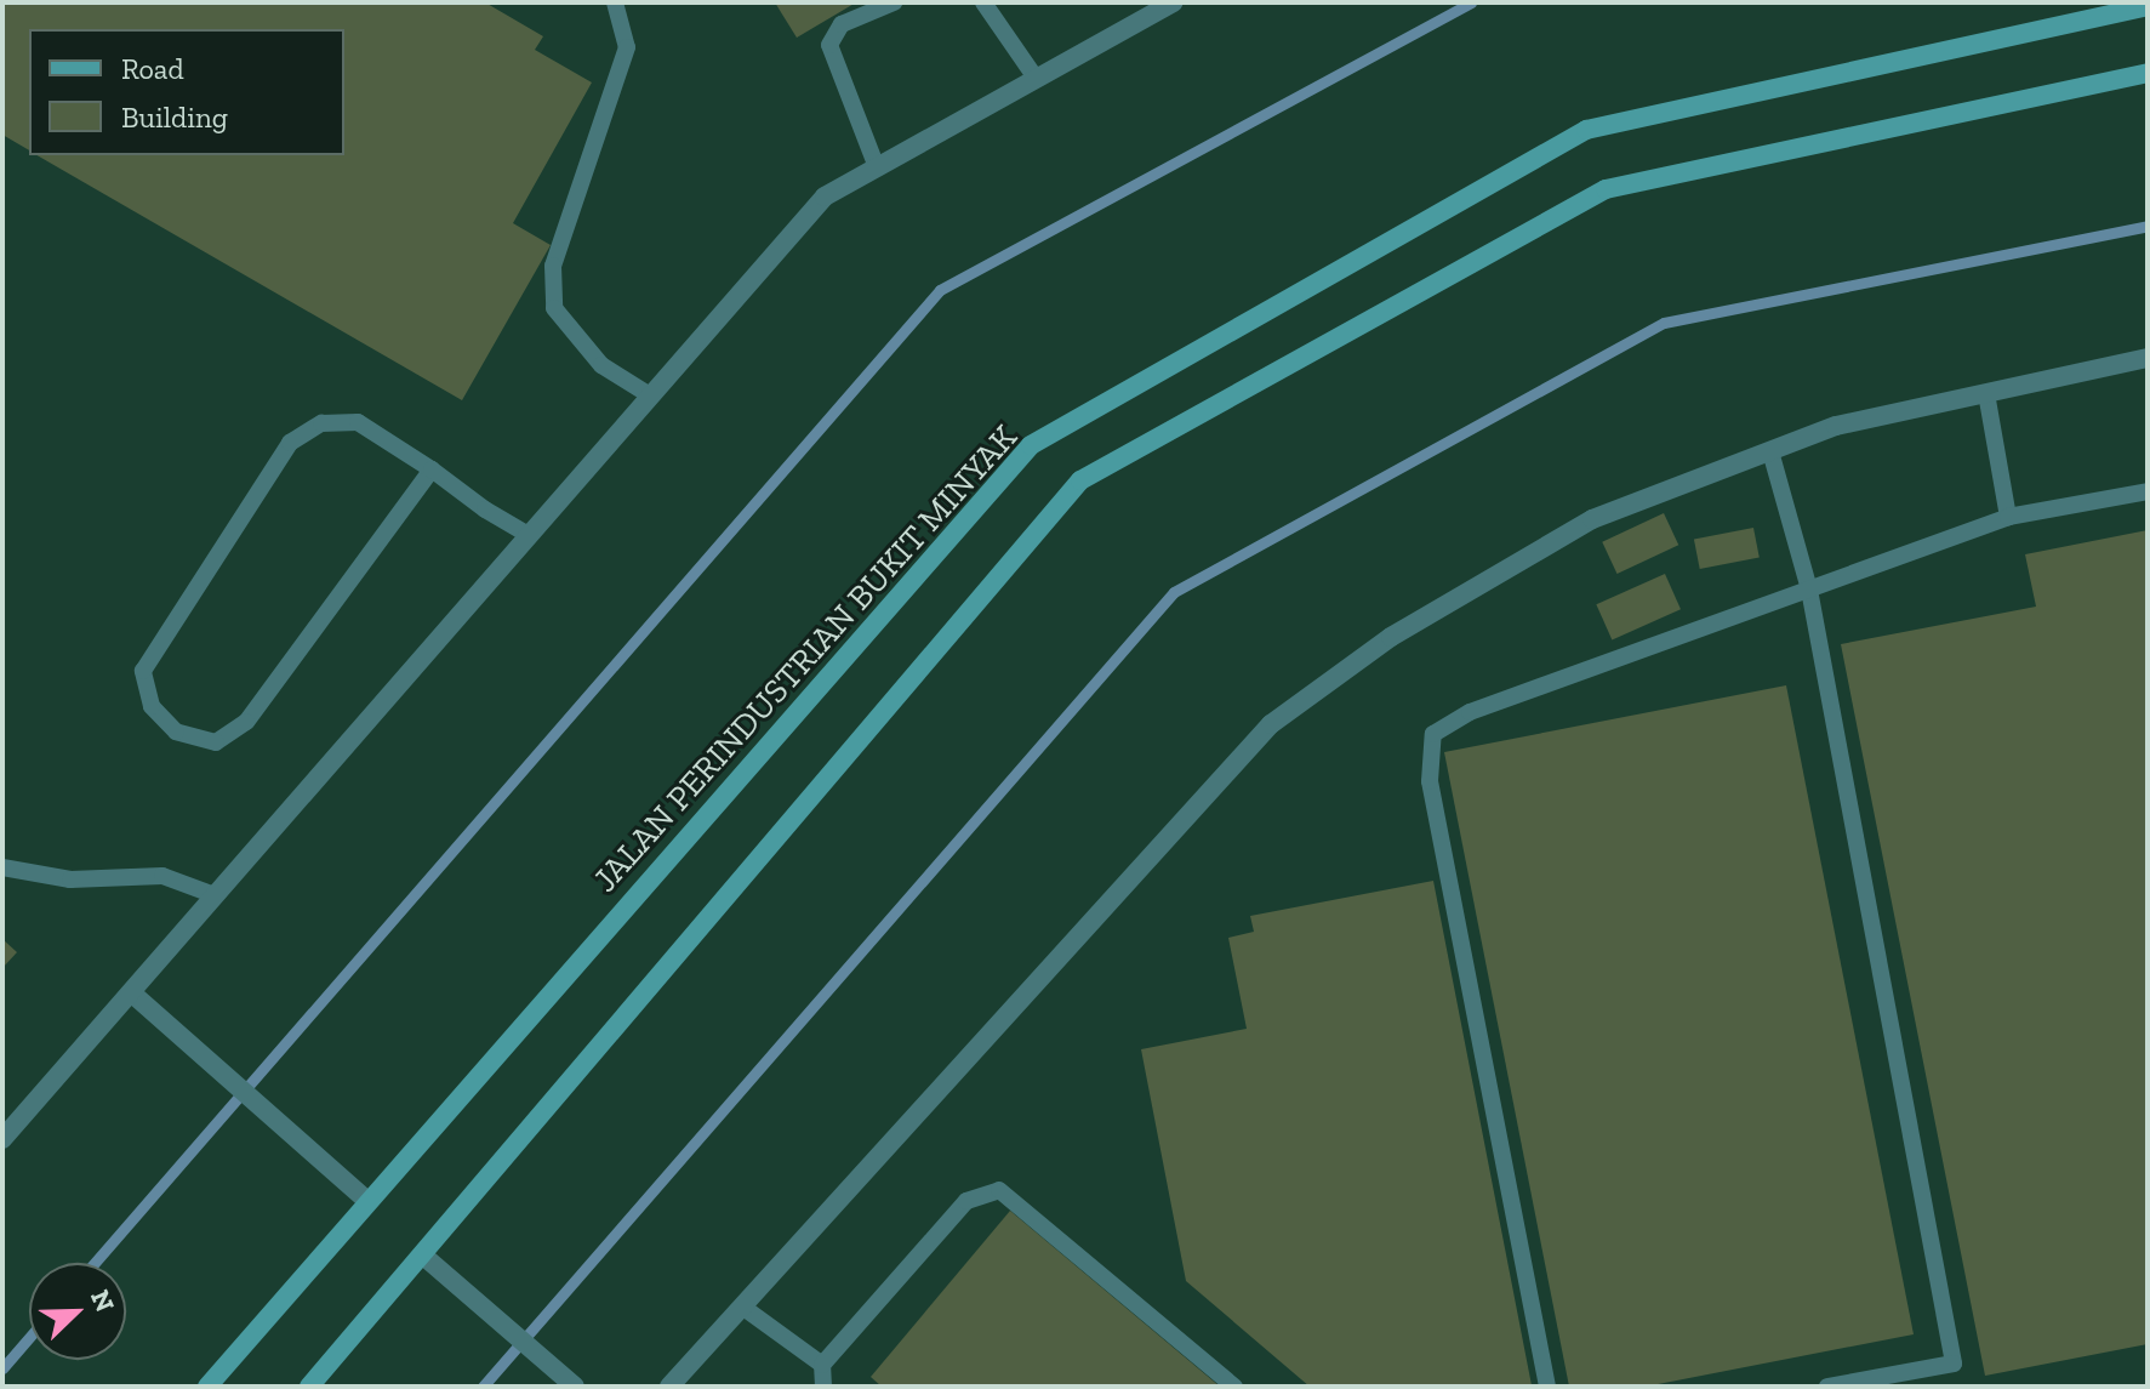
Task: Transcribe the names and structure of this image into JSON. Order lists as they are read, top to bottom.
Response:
{
  "streets": {
    "main road": ["JALAN PERINDUSTRIAN BUKIT MINYAK"]
  },
  "legend": ["Road", "Building"],
  "north": "top right"
}
